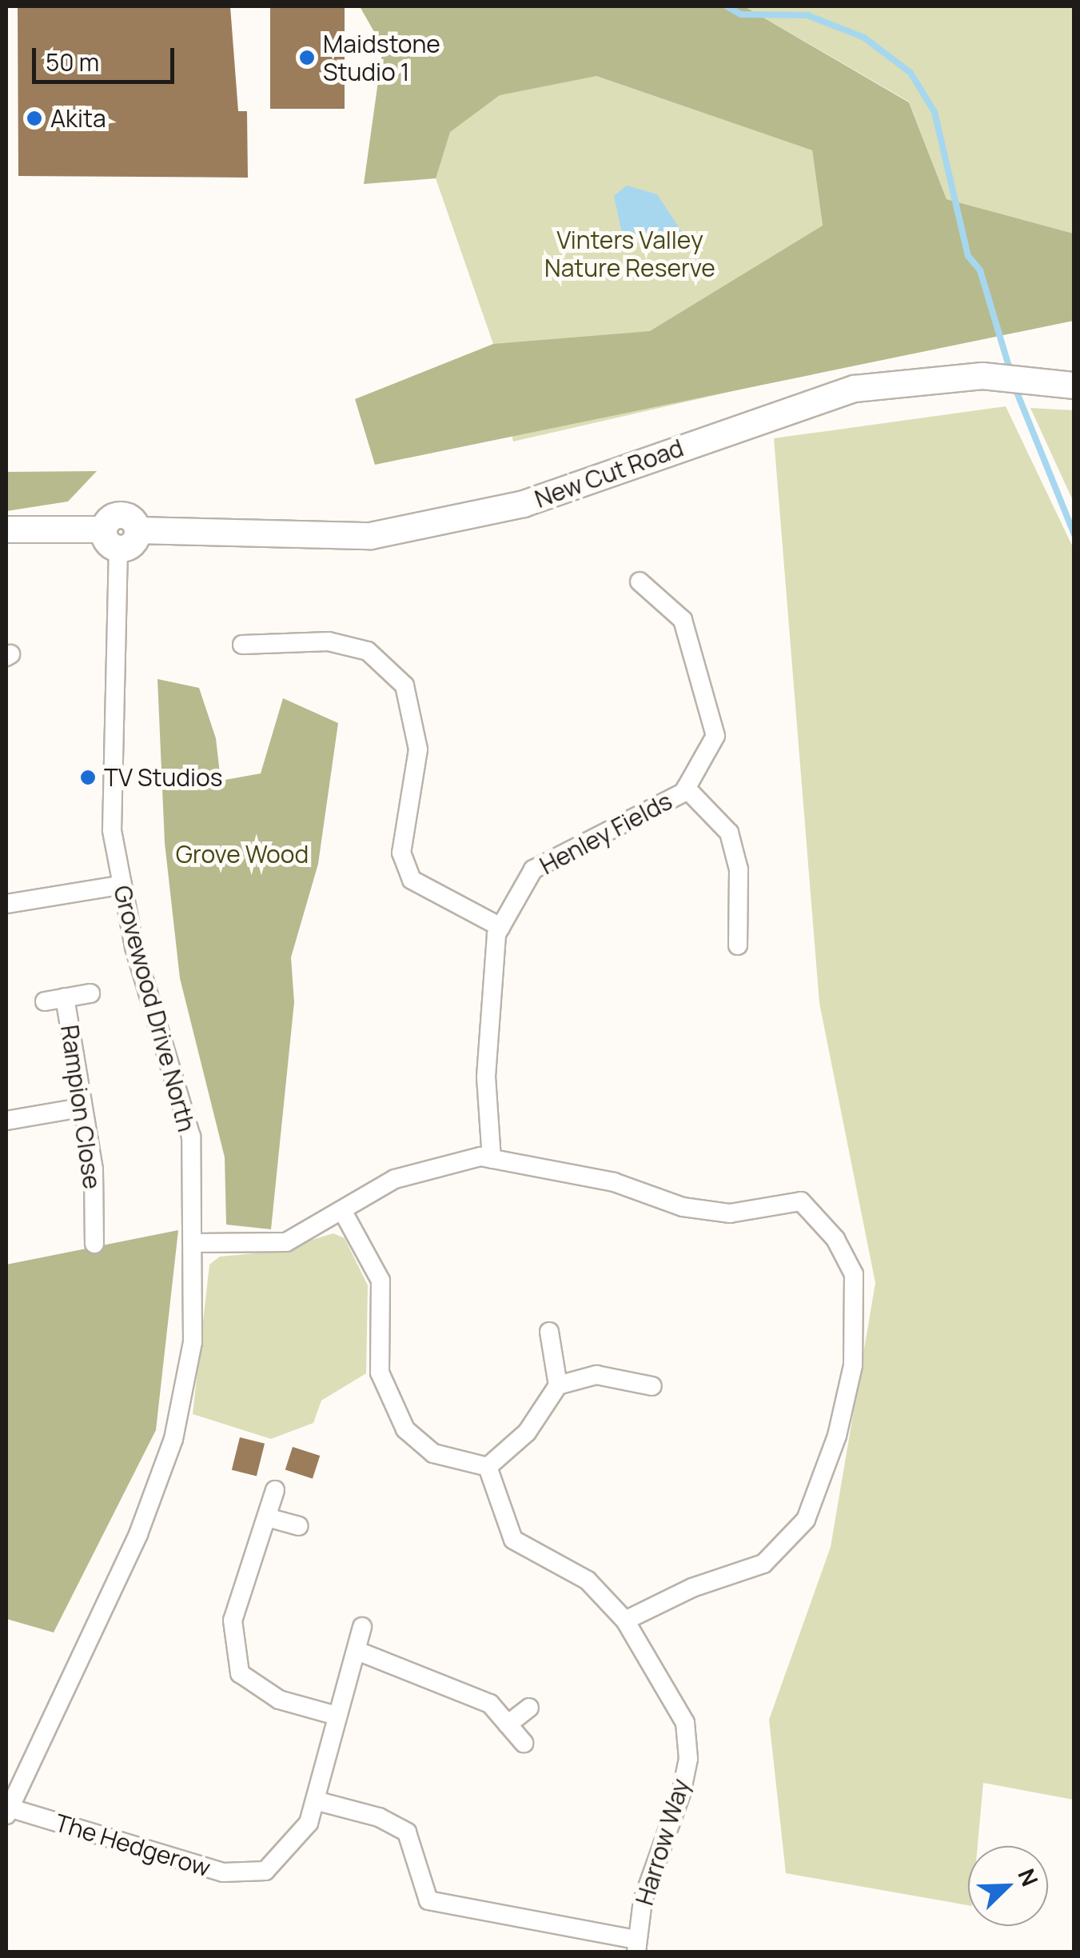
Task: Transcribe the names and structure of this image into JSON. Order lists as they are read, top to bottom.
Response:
{
  "streets": {
    "street": [
      "New Cut Road",
      "Henley Fields",
      "Grovewood Drive North",
      "Rampion Close",
      "Harrow Way",
      "The Hedgerow"
    ]
  },
  "crossings": [
    ["New Cut Road", "Grovewood Drive North"],
    ["Grovewood Drive North", "The Hedgerow"]
  ],
  "parks": ["Vinters Valley Nature Reserve", "Grove Wood"],
  "places": ["Maidstone Studio 1", "Akita", "TV Studios"],
  "scale_bar": "50 m",
  "north": "top right"
}
